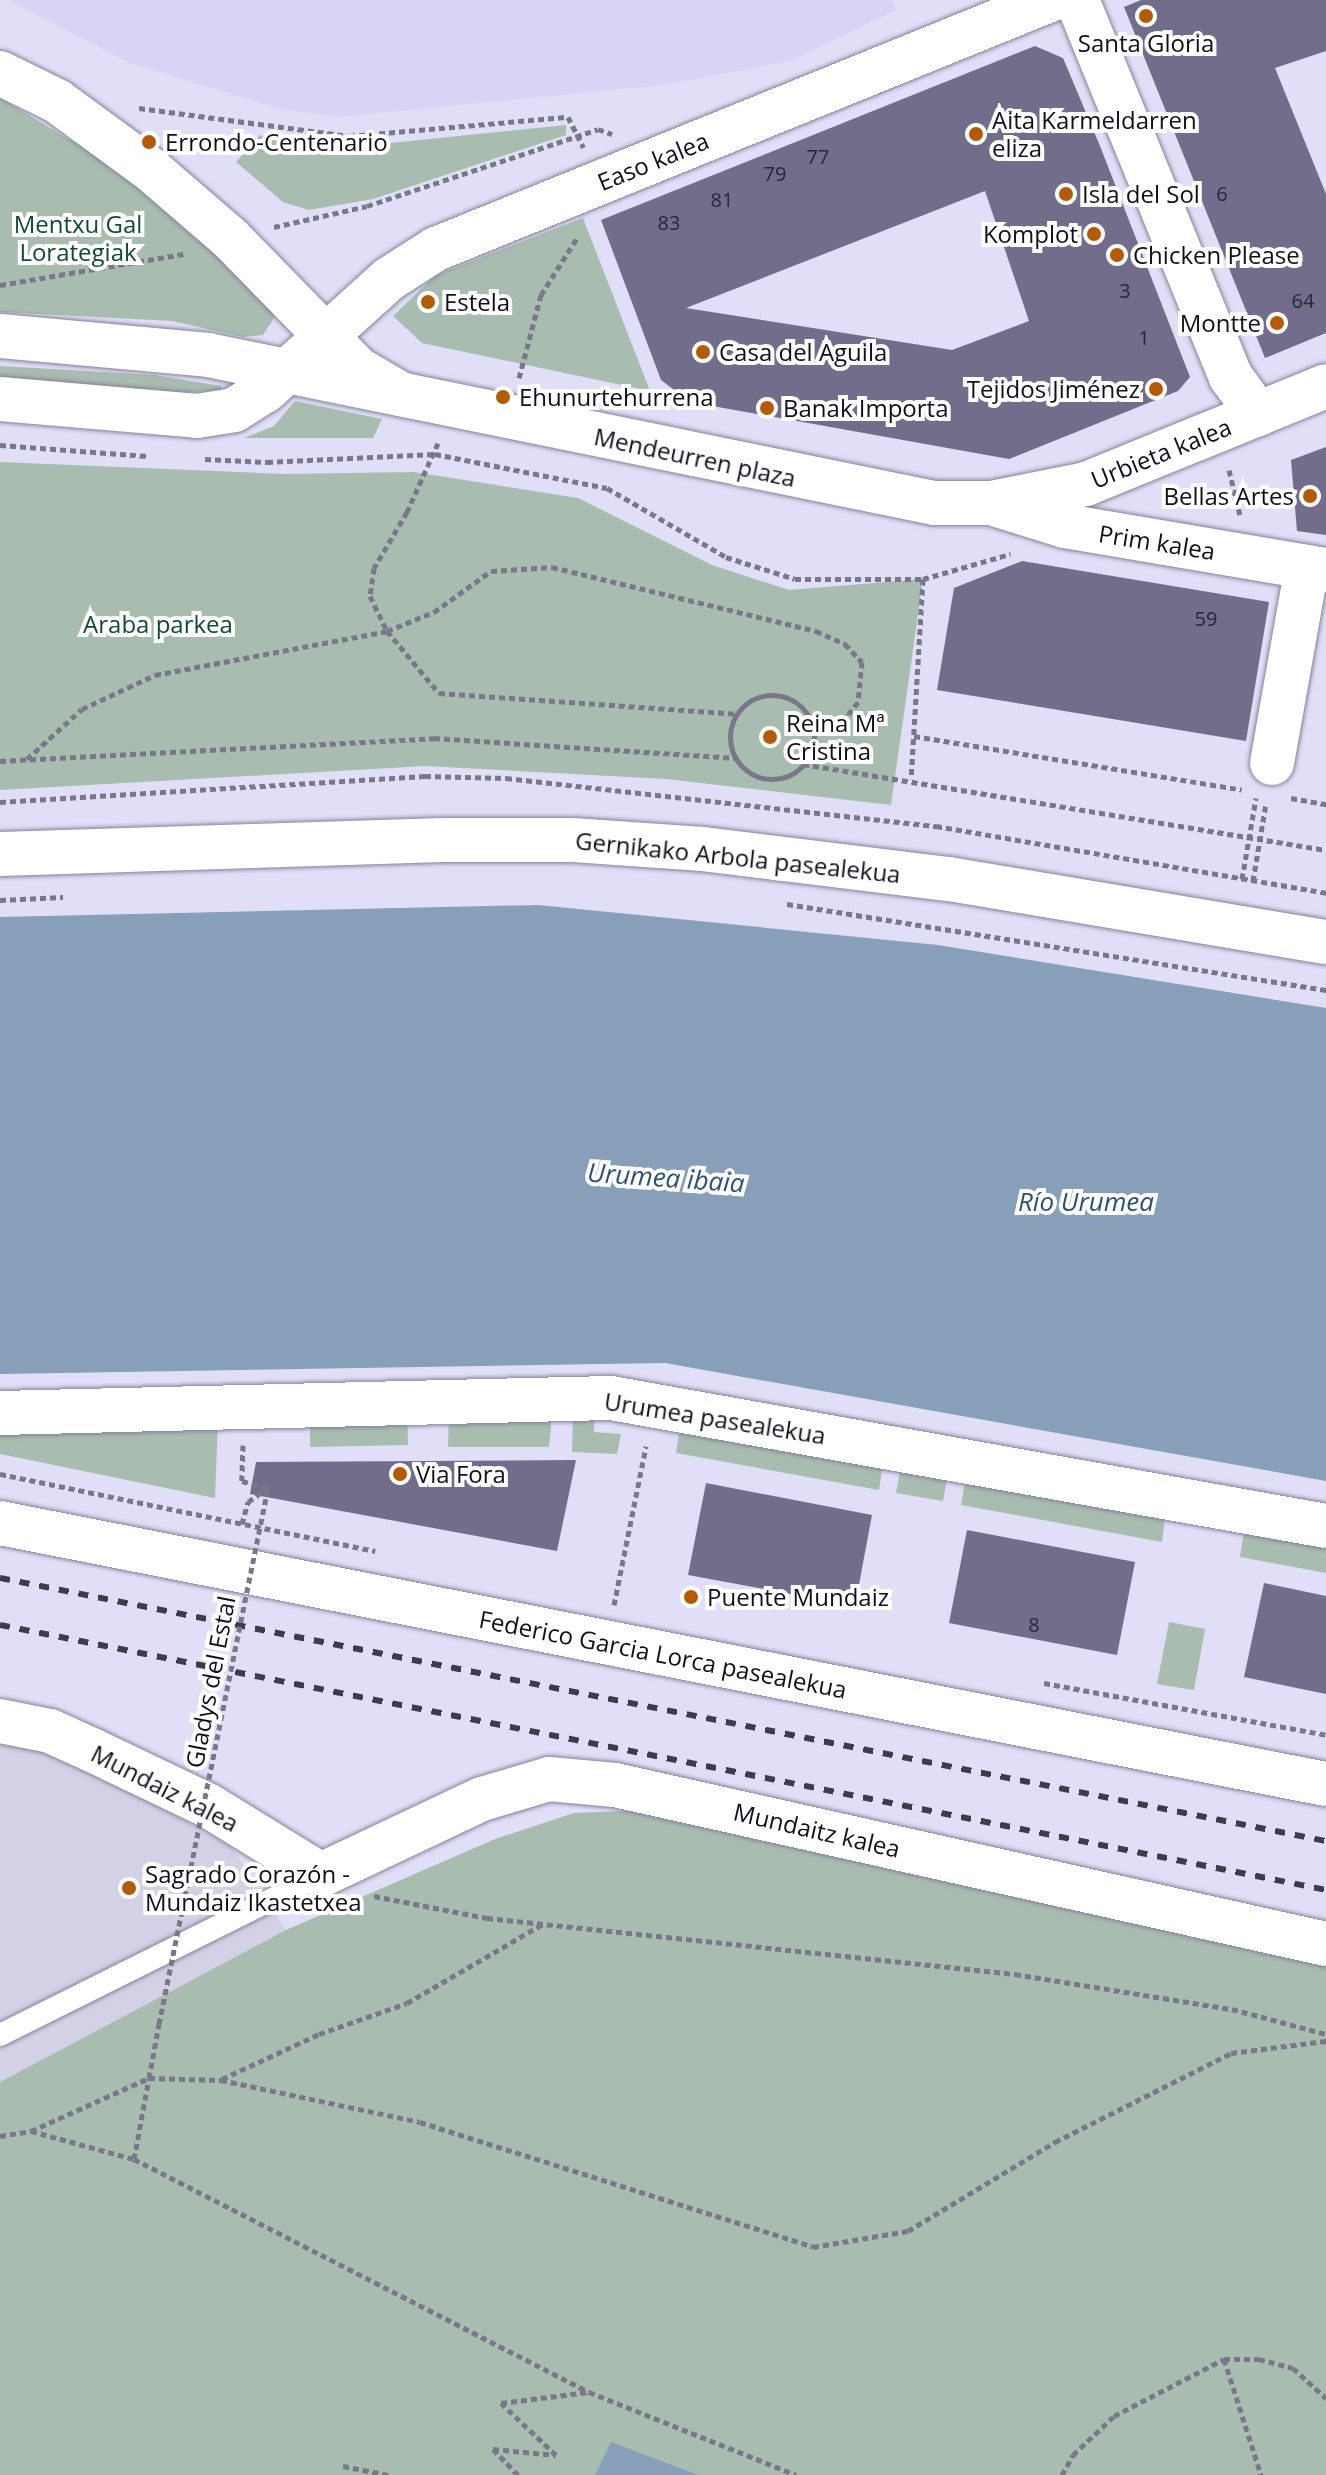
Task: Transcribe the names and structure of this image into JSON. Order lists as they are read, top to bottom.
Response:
{
  "streets": {
    "main road": [
      "Easo kalea",
      "Urbieta kalea",
      "Mendeurren plaza",
      "Prim kalea",
      "Gernikako Arbola pasealekua",
      "Urumea pasealekua",
      "Federico Garcia Lorca pasealekua",
      "Mundaiz kalea",
      "Mundaitz kalea"
    ],
    "path": ["Gladys del Estal"]
  },
  "crossings": [
    ["Easo kalea", "Mendeurren plaza"],
    ["Urbieta kalea", "Mendeurren plaza"],
    ["Urbieta kalea", "Prim kalea"],
    ["Mendeurren plaza", "Prim kalea"],
    ["Mundaiz kalea", "Mundaitz kalea"]
  ],
  "water": ["Urumea ibaia", "Río Urumea"],
  "parks": ["Mentxu Gal Lorategiak", "Araba parkea"],
  "places": [
    "Santa Gloria",
    "Aita Karmeldarren eliza",
    "Errondo-Centenario",
    "Isla del Sol",
    "Komplot",
    "Chicken Please",
    "Estela",
    "Montte",
    "Casa del Aguila",
    "Tejidos Jiménez",
    "Ehunurtehurrena",
    "Banak Importa",
    "Bellas Artes",
    "Reina Mª Cristina",
    "Via Fora",
    "Puente Mundaiz",
    "Sagrado Corazón - Mundaiz Ikastetxea"
  ],
  "house_numbers": [
    "77",
    "79",
    "6",
    "81",
    "83",
    "3",
    "64",
    "1",
    "59",
    "8"
  ]
}
